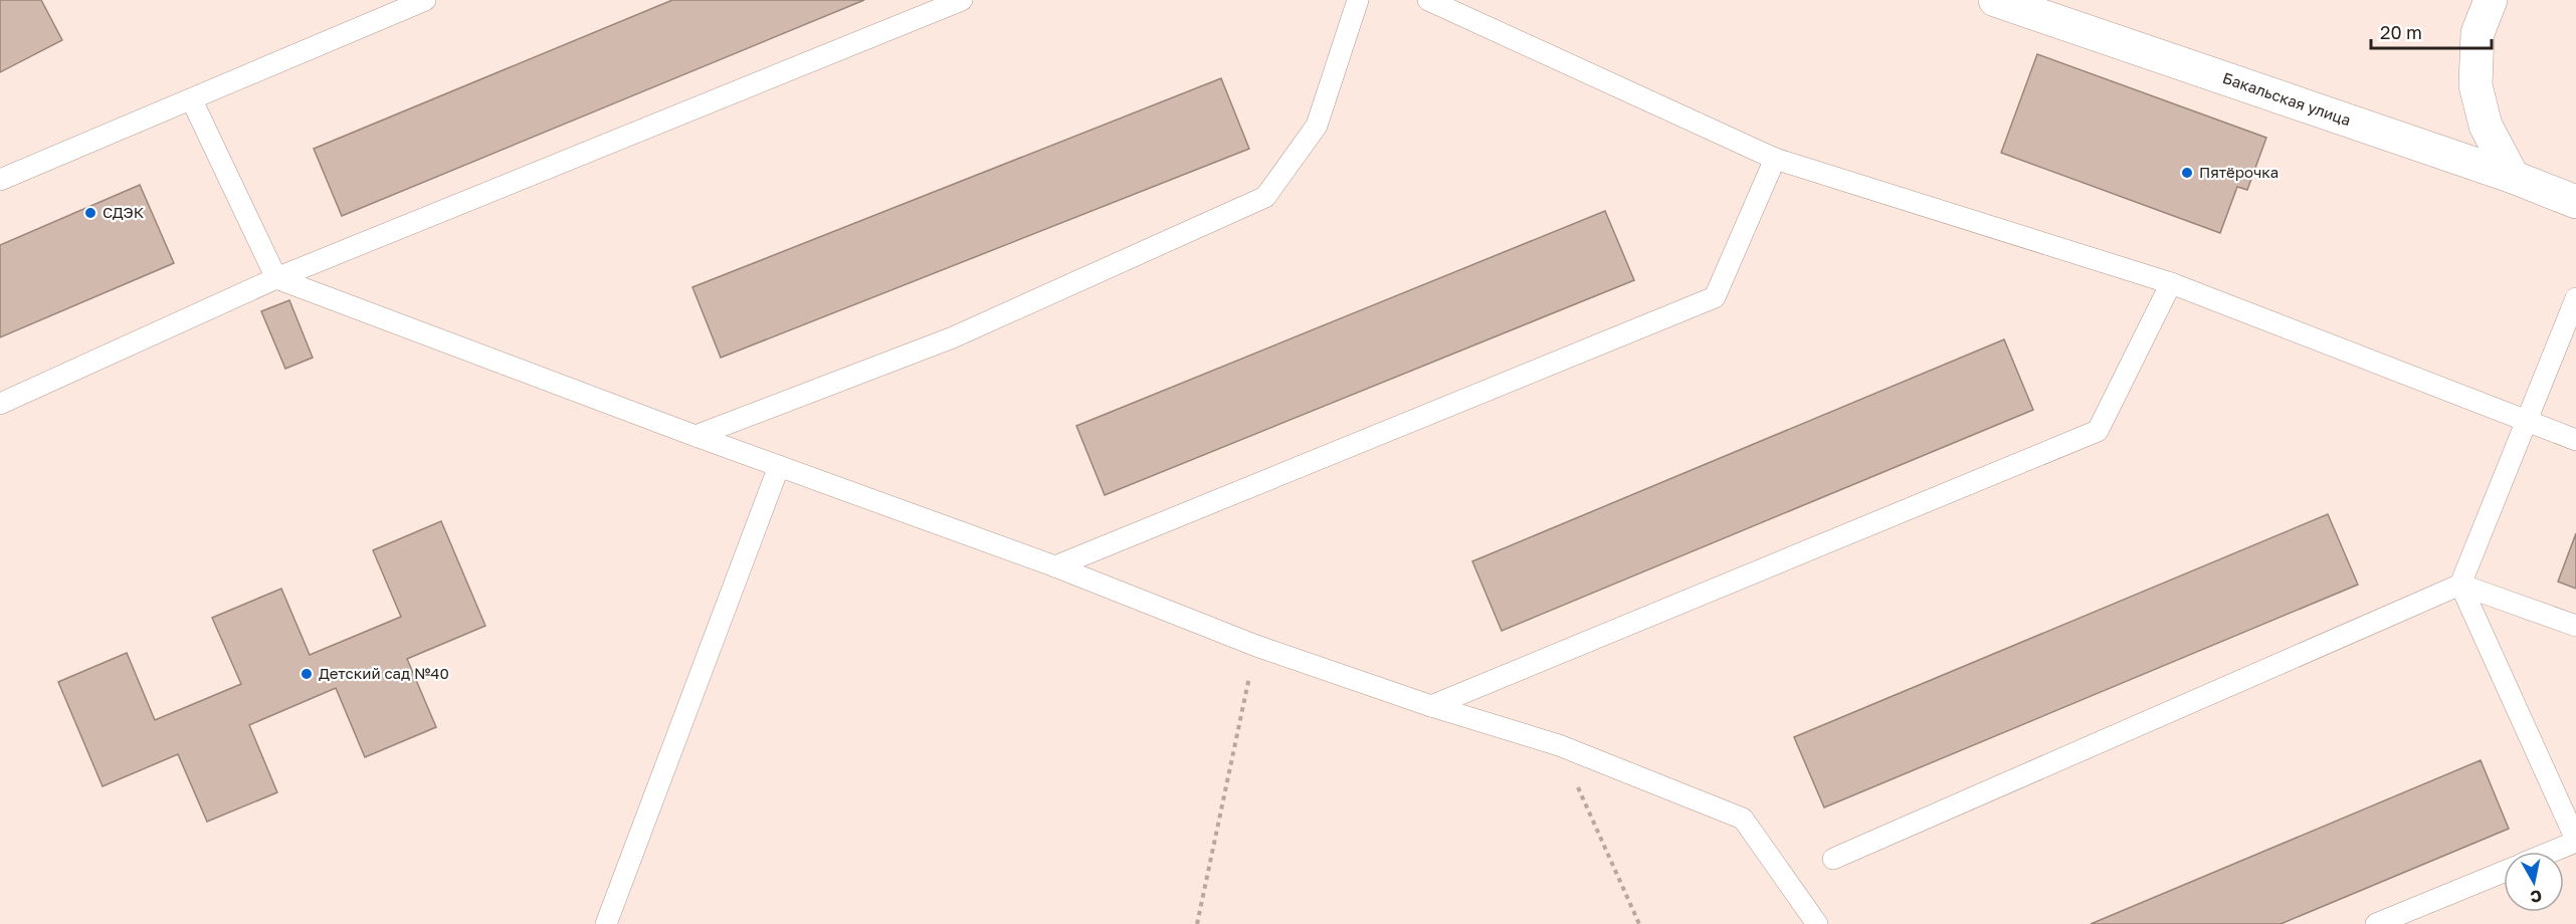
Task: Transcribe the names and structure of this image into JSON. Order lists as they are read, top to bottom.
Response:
{
  "streets": {
    "main road": ["Бакальская улица"]
  },
  "places": ["Пятёрочка", "СДЭК", "Детский сад №40"],
  "scale_bar": "20 m",
  "north": "bottom"
}
